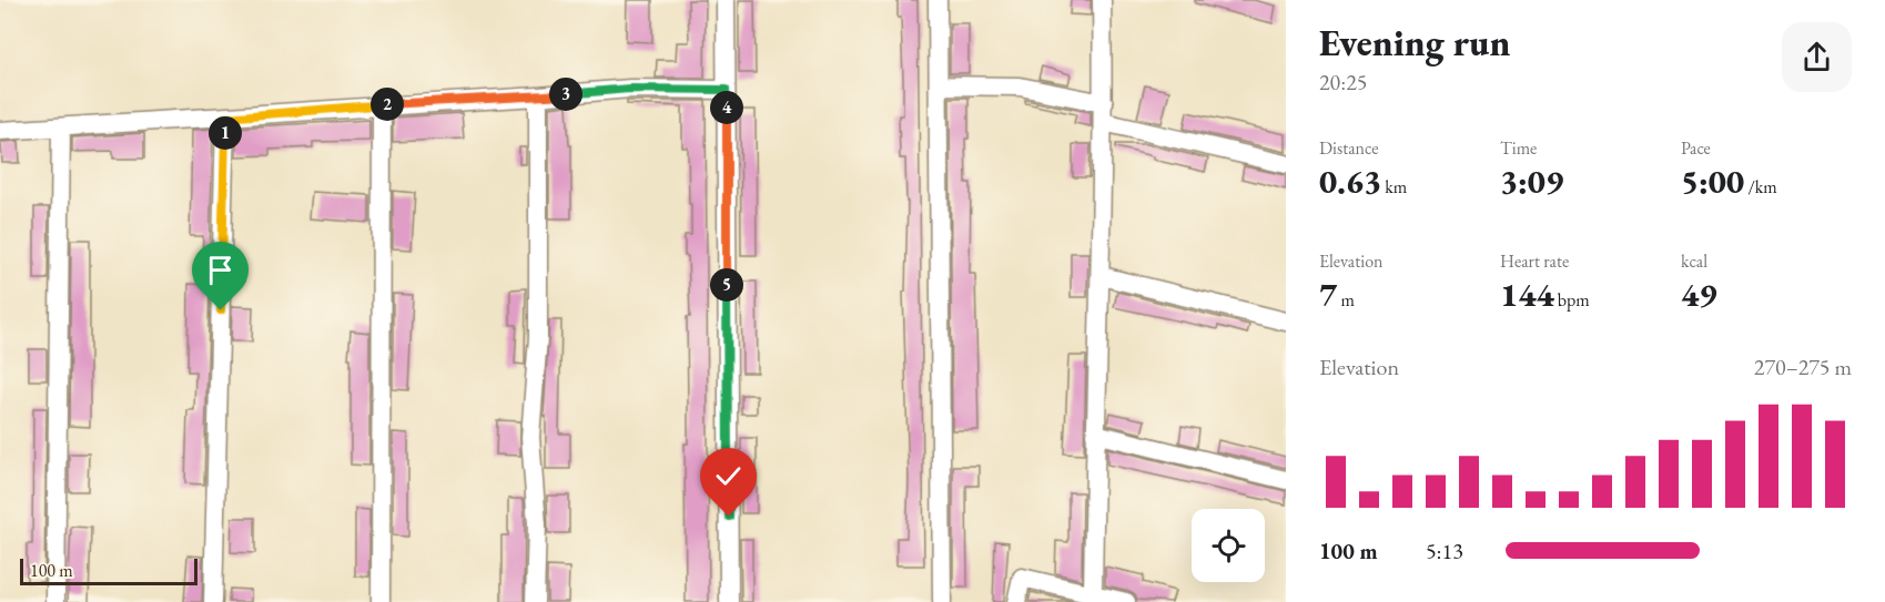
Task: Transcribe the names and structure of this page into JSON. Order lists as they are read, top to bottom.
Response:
{
  "scale_bar": "100 m",
  "page": {
    "heading": ["Evening run", "20:25"],
    "pins": [
      "3",
      "2",
      "4",
      "1",
      "5"
    ],
    "stats": [
      ["Distance", "0.63 km"],
      ["Time", "3:09"],
      ["Pace", "5:00 /km"],
      ["Elevation", "7 m"],
      ["Heart rate", "144 bpm"],
      ["kcal", "49"]
    ],
    "chart": ["Elevation", "270–275 m"],
    "list": [
      {
        "name": "100 m",
        "note": "5:13"
      }
    ],
    "scale": "100 m"
  }
}
